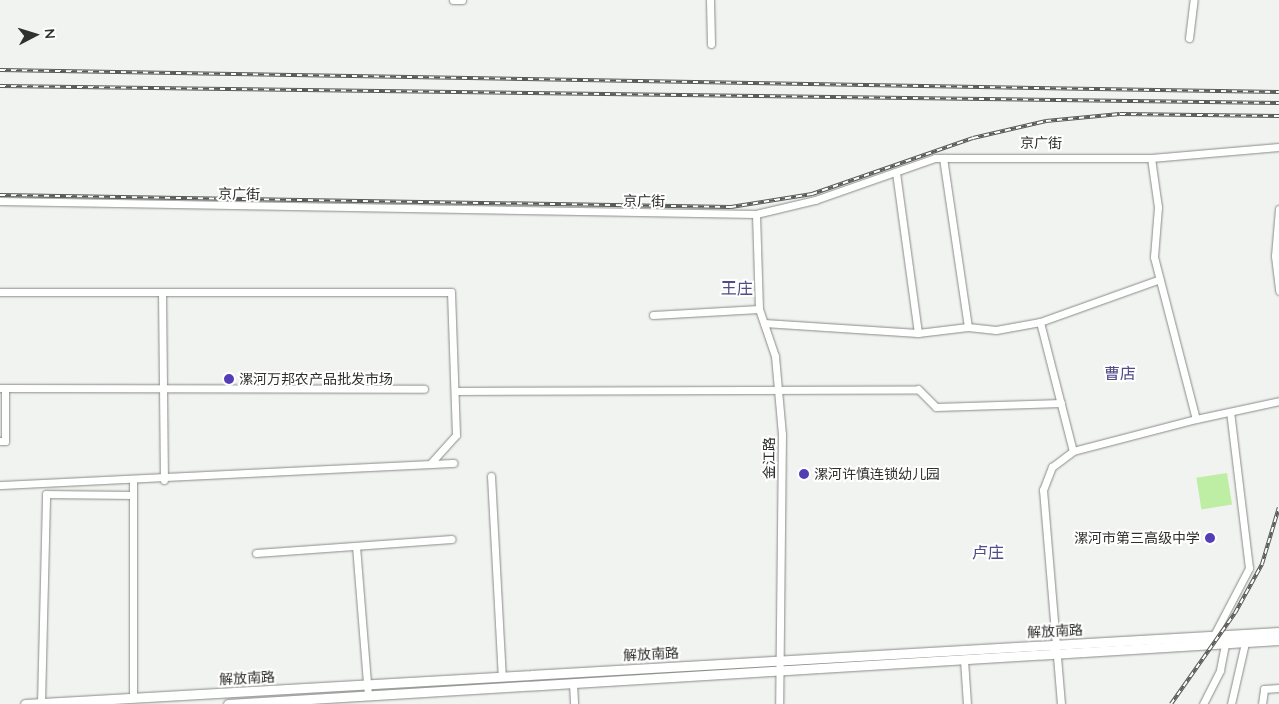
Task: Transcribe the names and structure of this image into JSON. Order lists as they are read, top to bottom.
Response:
{
  "streets": {
    "main road": ["解放南路"],
    "street": ["京广街", "金江路"]
  },
  "crossings": [
    ["京广街", "金江路"],
    ["金江路", "解放南路"]
  ],
  "districts": ["王庄", "曹店", "卢庄"],
  "places": ["漯河万邦农产品批发市场", "漯河许慎连锁幼儿园", "漯河市第三高级中学"],
  "north": "right"
}
